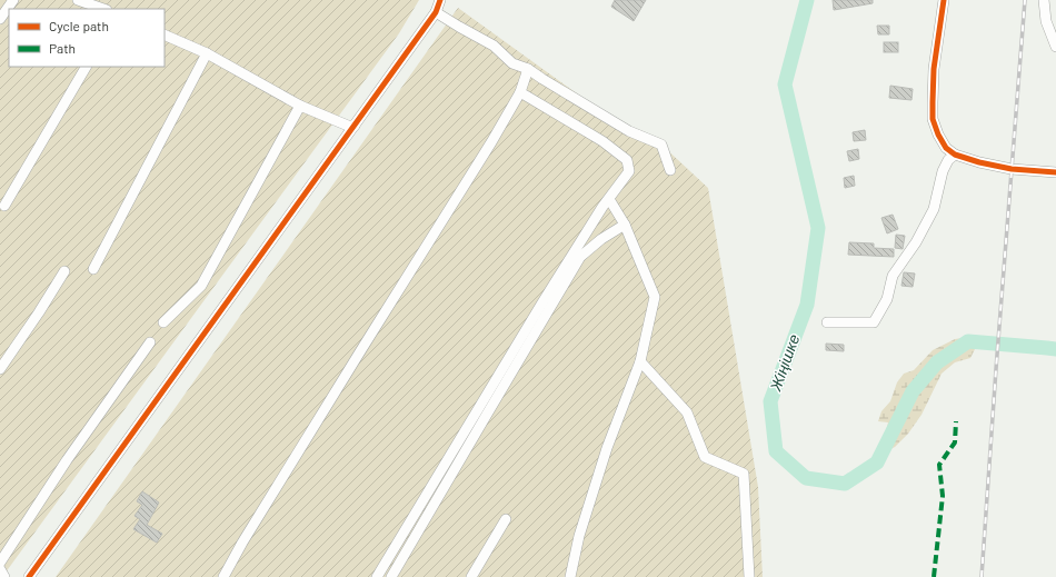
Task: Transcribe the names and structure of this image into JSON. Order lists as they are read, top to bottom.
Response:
{
  "water": ["Жіңішке"],
  "legend": ["Cycle path", "Path"]
}
